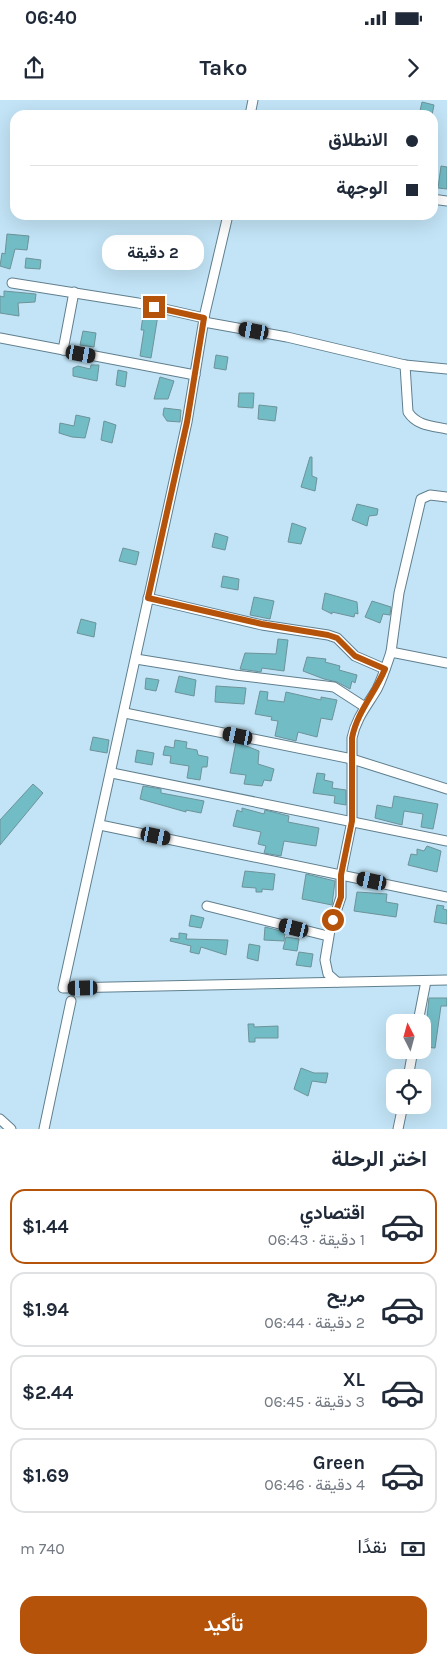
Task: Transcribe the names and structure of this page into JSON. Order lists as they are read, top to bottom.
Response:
{
  "north": "top",
  "page": {
    "status": "06:40",
    "header": "Tako",
    "banner": ["الانطلاق", "الوجهة"],
    "bubble": "2 دقيقة",
    "heading": "اختر الرحلة",
    "list": [
      {
        "name": "اقتصادي",
        "note": "1 دقيقة · 06:43",
        "value": "$1.44"
      },
      {
        "name": "مريح",
        "note": "2 دقيقة · 06:44",
        "value": "$1.94"
      },
      {
        "name": "XL",
        "note": "3 دقيقة · 06:45",
        "value": "$2.44"
      },
      {
        "name": "Green",
        "note": "4 دقيقة · 06:46",
        "value": "$1.69"
      }
    ],
    "pay": ["نقدًا", "740 m"],
    "buttons": "تأكيد"
  }
}
